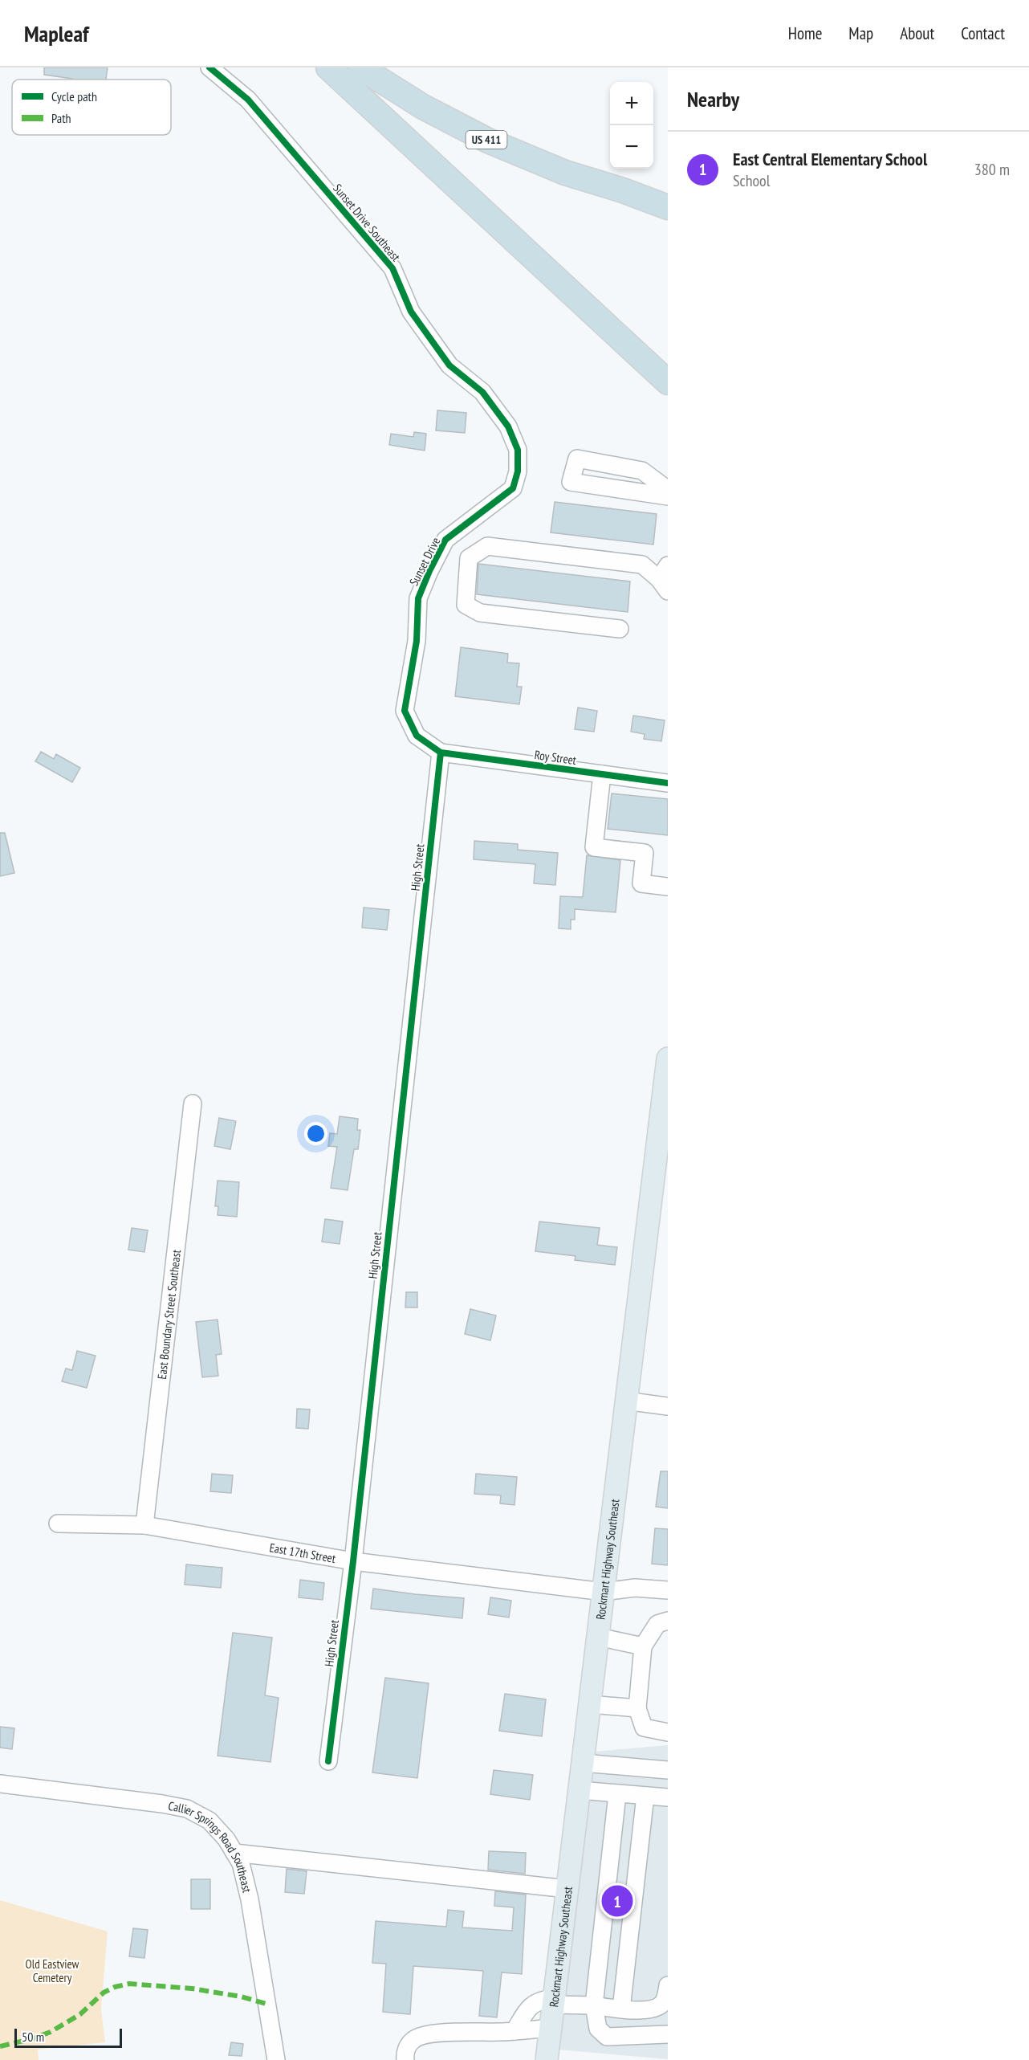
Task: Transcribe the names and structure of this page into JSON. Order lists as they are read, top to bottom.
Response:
{
  "streets": {
    "highway": ["US 411"],
    "main road": ["Rockmart Highway Southeast"],
    "street": [
      "Sunset Drive Southeast",
      "Sunset Drive",
      "Roy Street",
      "High Street",
      "East Boundary Street Southeast",
      "East 17th Street",
      "Callier Springs Road Southeast"
    ]
  },
  "crossings": [
    ["Sunset Drive Southeast", "Sunset Drive"],
    ["Sunset Drive", "Roy Street"],
    ["Sunset Drive", "High Street"],
    ["Roy Street", "High Street"],
    ["High Street", "East 17th Street"],
    ["East Boundary Street Southeast", "East 17th Street"],
    ["East 17th Street", "Rockmart Highway Southeast"]
  ],
  "parks": ["Old Eastview Cemetery"],
  "legend": ["Cycle path", "Path"],
  "scale_bar": "50 m",
  "page": {
    "header": "Mapleaf",
    "nav": [
      "Home",
      "Map",
      "About",
      "Contact"
    ],
    "heading": "Nearby",
    "map_buttons": ["+", "−"],
    "list": [
      {
        "mark": "1",
        "name": "East Central Elementary School",
        "note": "School",
        "value": "380 m"
      }
    ],
    "pins": "1",
    "scale": "50 m"
  }
}
